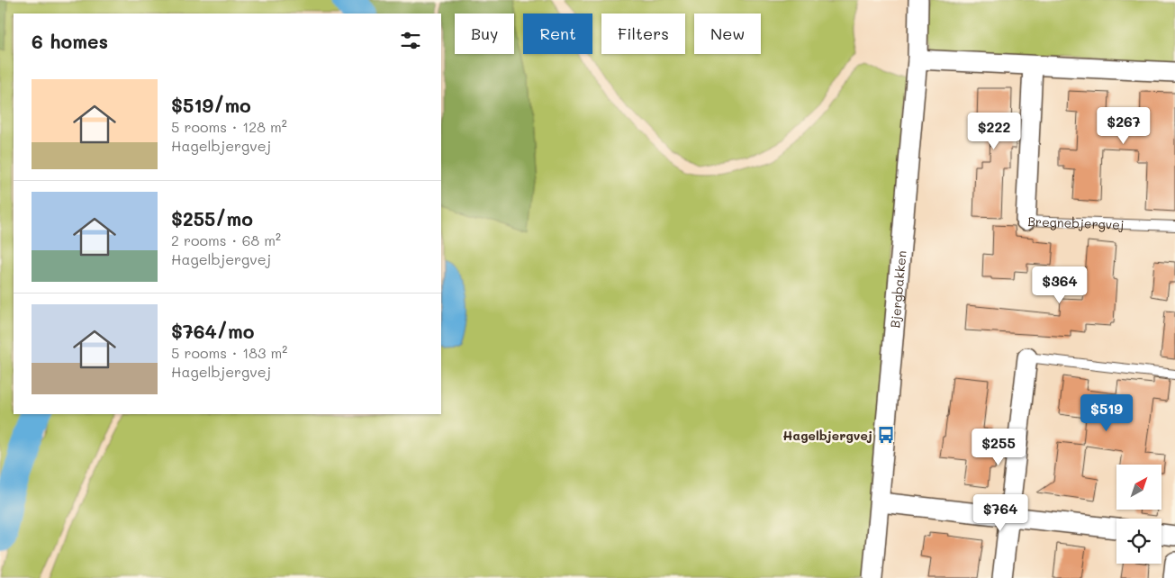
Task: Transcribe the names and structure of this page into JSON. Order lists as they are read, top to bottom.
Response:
{
  "streets": {
    "street": ["Bregnebjergvej", "Bjergbakken"]
  },
  "places": {
    "bus stop": ["Hagelbjergvej"]
  },
  "north": "top right",
  "page": {
    "chip": [
      "Buy",
      "Rent",
      "Filters",
      "New"
    ],
    "heading": "6 homes",
    "list": [
      {
        "name": "$519/mo",
        "note": "5 rooms · 128 m² · Hagelbjergvej"
      },
      {
        "name": "$255/mo",
        "note": "2 rooms · 68 m² · Hagelbjergvej"
      },
      {
        "name": "$764/mo",
        "note": "5 rooms · 183 m² · Hagelbjergvej"
      }
    ],
    "price": [
      "$267",
      "$222",
      "$364",
      "$519",
      "$255",
      "$764"
    ]
  }
}
